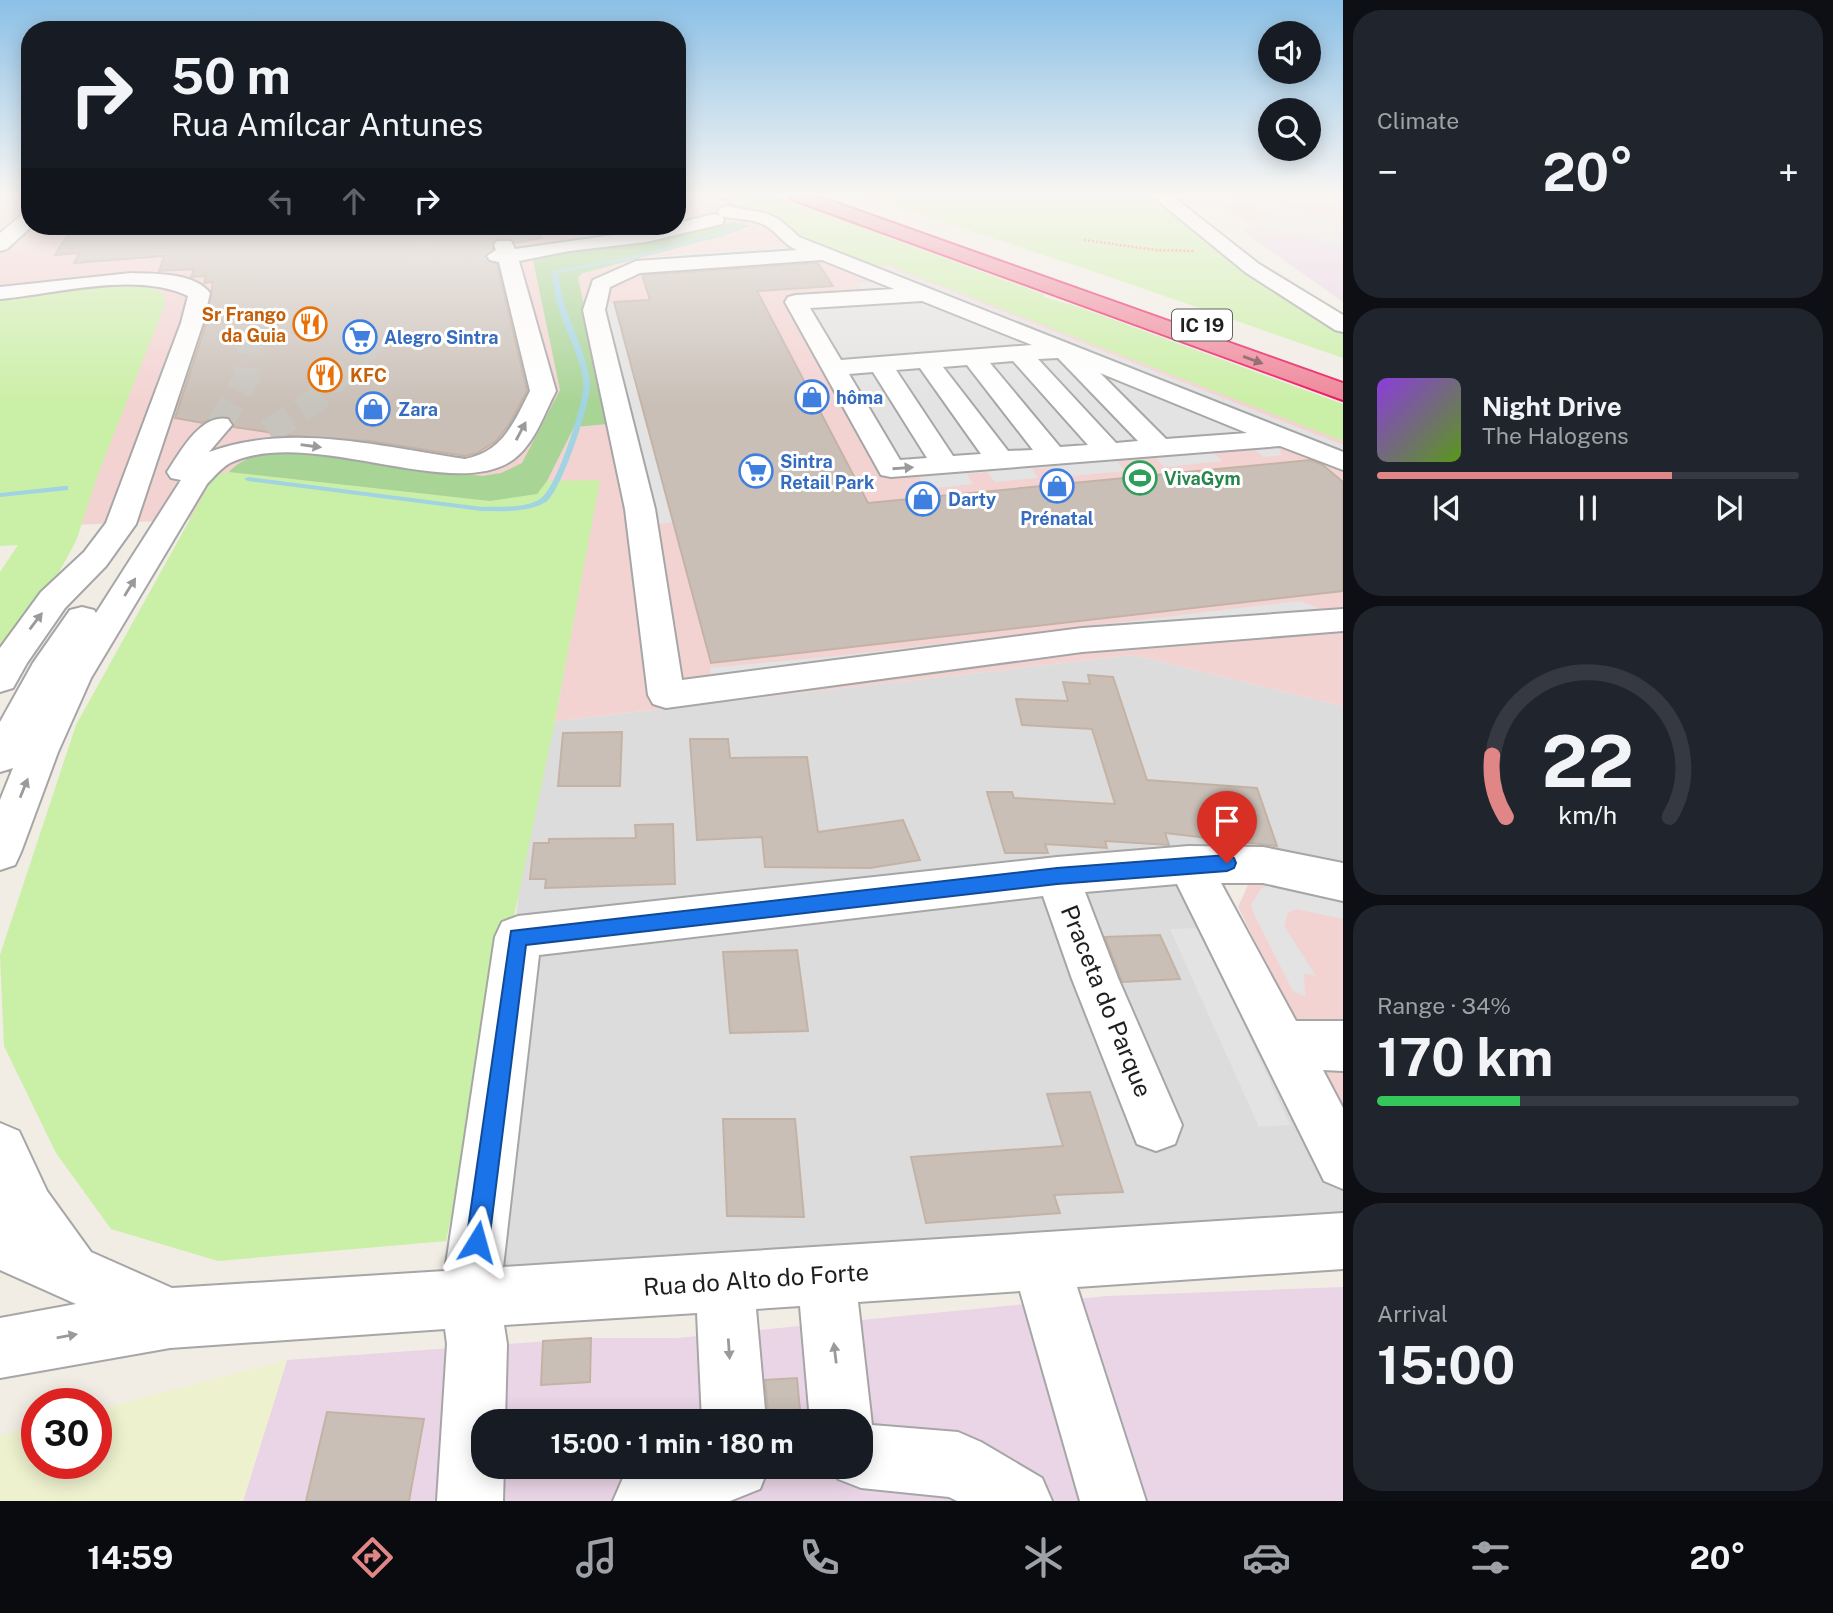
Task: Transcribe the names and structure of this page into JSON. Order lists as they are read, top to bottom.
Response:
{
  "streets": {
    "highway": ["IC 19"],
    "street": ["Praceta do Parque", "Rua do Alto do Forte"]
  },
  "places": {
    "restaurant": ["Sr Frango da Guia", "KFC"],
    "supermarket": ["Alegro Sintra", "Sintra Retail Park"],
    "shop": [
      "hôma",
      "Zara",
      "Prénatal",
      "Darty"
    ],
    "sports": ["VivaGym"]
  },
  "page": {
    "tile": [
      "Climate",
      ["Range · 34%", "170 km"],
      ["Arrival", "15:00"]
    ],
    "turn": ["50 m", "Rua Amílcar Antunes"],
    "heat": ["−", "20°", "+"],
    "song": ["Night Drive", "The Halogens"],
    "limit": "30",
    "trip": "15:00 · 1 min · 180 m",
    "tabs": ["14:59", "20°"],
    "gauge": ["22", "km/h"]
  }
}
